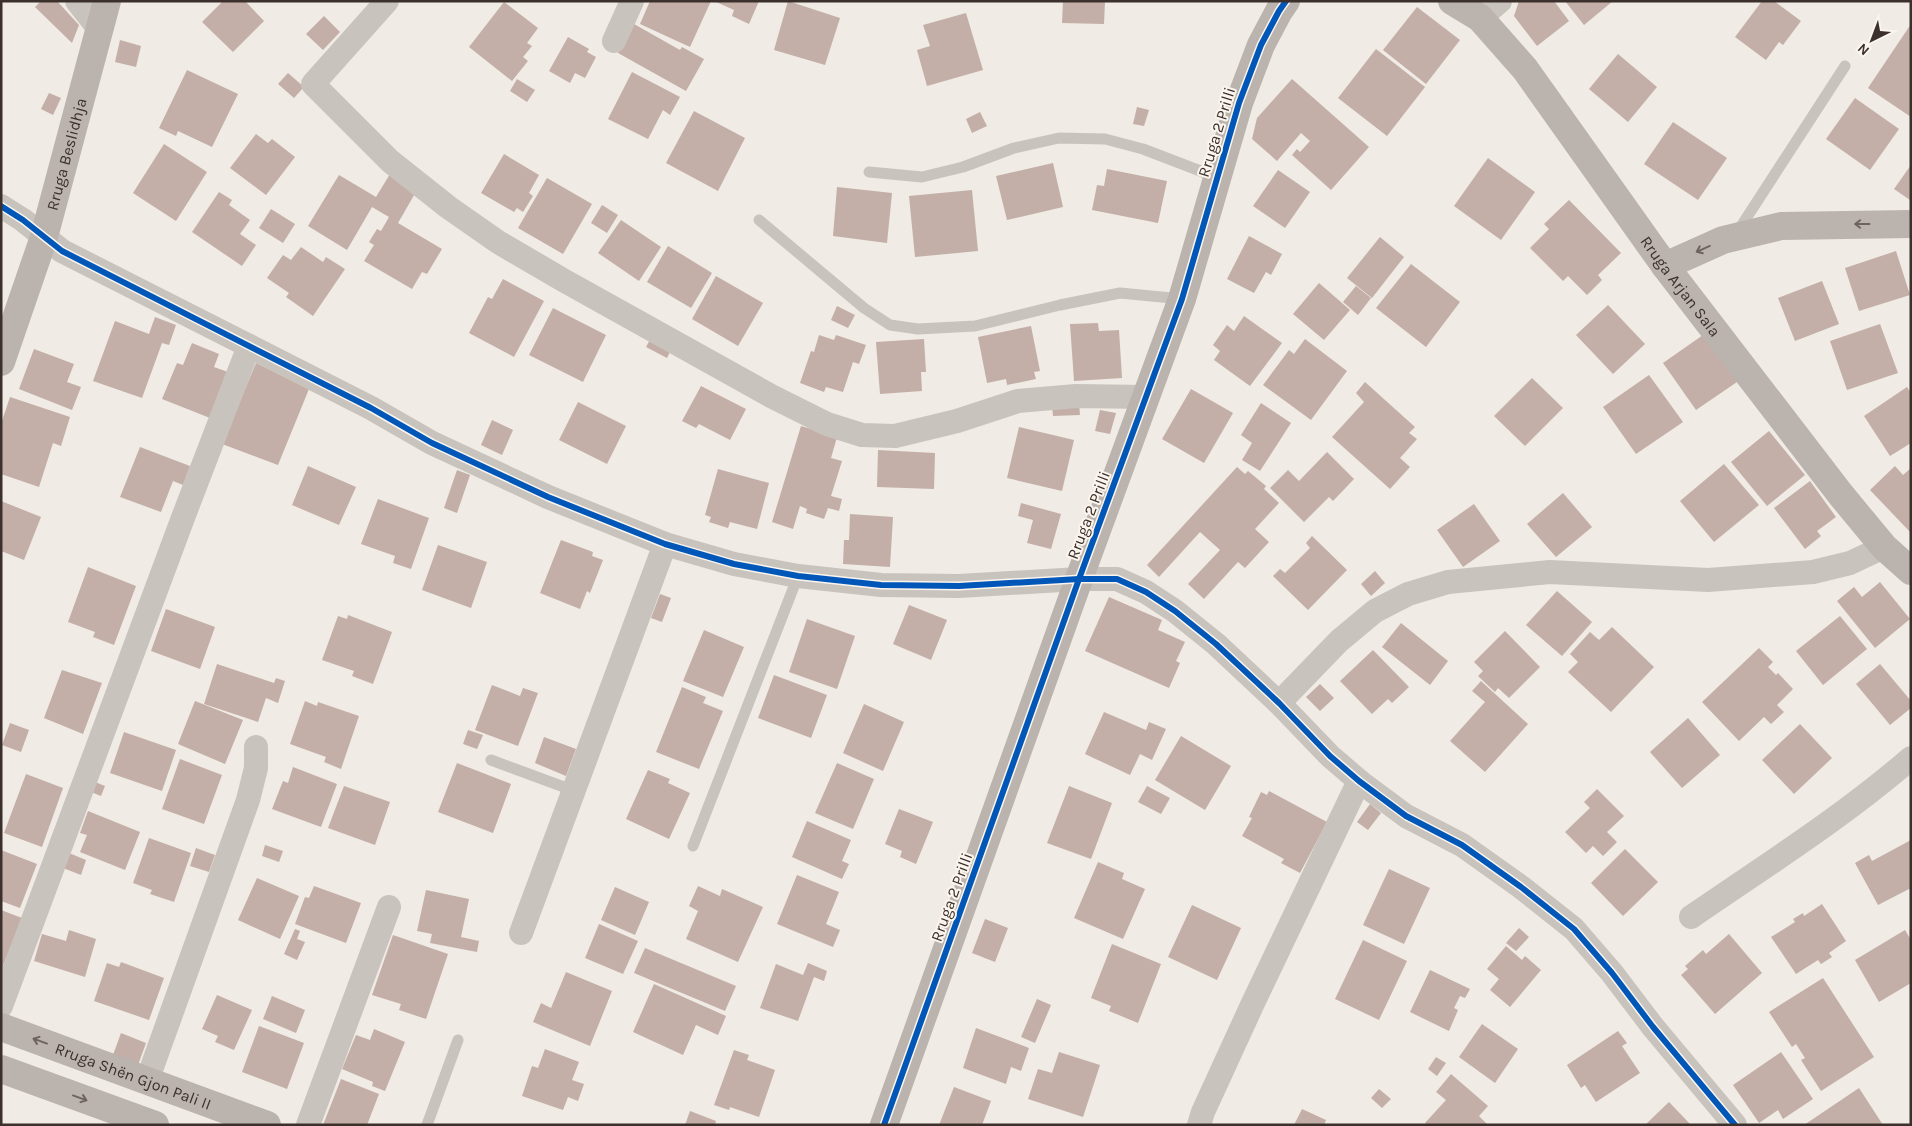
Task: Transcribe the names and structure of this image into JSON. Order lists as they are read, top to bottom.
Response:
{
  "streets": {
    "street": [
      "Rruga 2 Prilli",
      "Rruga Beslidhja",
      "Rruga Arjan Sala",
      "Rruga Shën Gjon Pali II"
    ]
  },
  "north": "bottom left"
}
